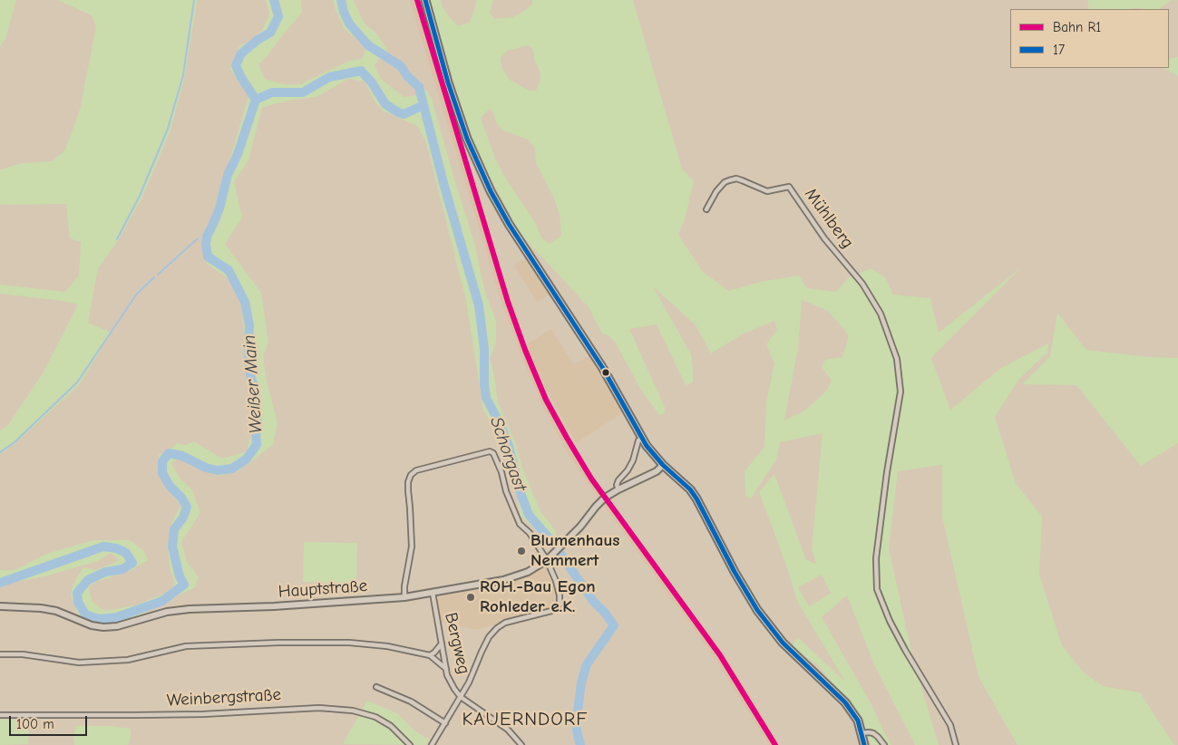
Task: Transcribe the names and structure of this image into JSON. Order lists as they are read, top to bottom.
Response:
{
  "streets": {
    "main road": ["Hauptstraße"],
    "street": ["Mühlberg", "Bergweg", "Weinbergstraße"]
  },
  "crossings": [
    ["Hauptstraße", "Bergweg"]
  ],
  "districts": ["KAUERNDORF"],
  "water": ["Weißer Main", "Schorgast"],
  "places": ["Blumenhaus Nemmert", "ROH.-Bau Egon Rohleder e.K."],
  "lines": ["rail line R1", "transit line 17"],
  "legend": ["Bahn R1", "17"],
  "scale_bar": "100 m"
}
